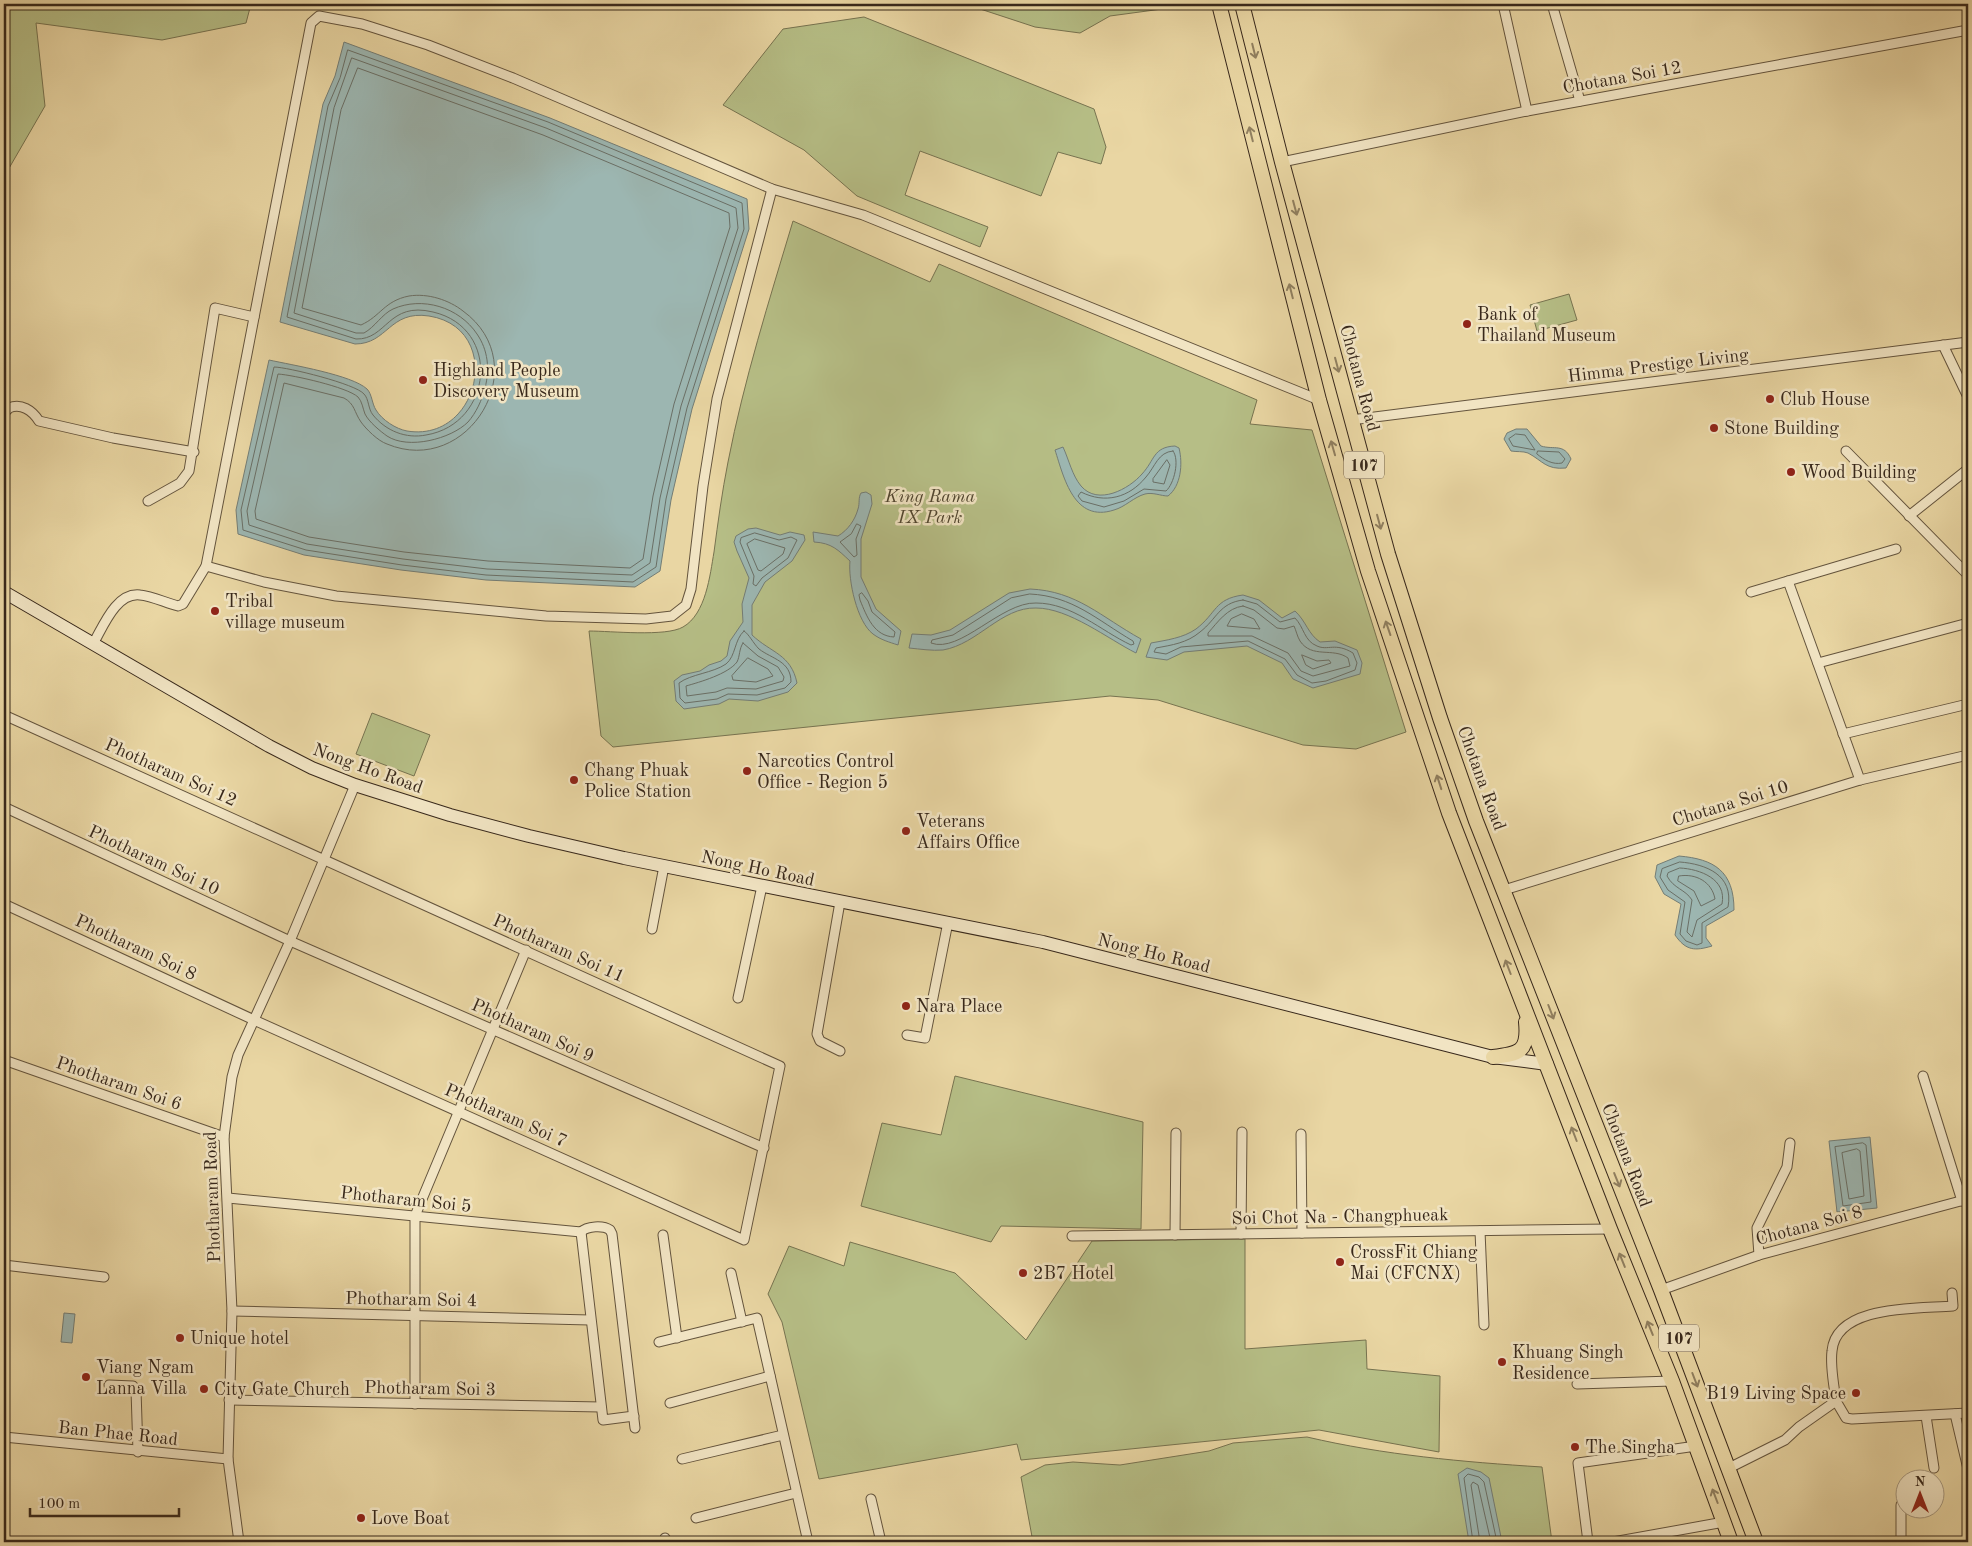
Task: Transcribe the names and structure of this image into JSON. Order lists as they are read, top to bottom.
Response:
{
  "streets": {
    "main road": ["Chotana Road", "107", "Nong Ho Road"],
    "street": [
      "Chotana Soi 12",
      "Himma Prestige Living",
      "Photharam Soi 12",
      "Chotana Soi 10",
      "Photharam Soi 10",
      "Photharam Soi 8",
      "Photharam Soi 11",
      "Photharam Soi 9",
      "Photharam Soi 6",
      "Photharam Soi 7",
      "Photharam Road",
      "Photharam Soi 5",
      "Soi Chot Na - Changphueak",
      "Chotana Soi 8",
      "Photharam Soi 4",
      "Photharam Soi 3",
      "Ban Phae Road"
    ]
  },
  "crossings": [
    ["Chotana Soi 12", "Chotana Road"],
    ["Himma Prestige Living", "Chotana Road"],
    ["Chotana Road", "Chotana Soi 10"],
    ["Chotana Road", "Chotana Soi 8"],
    ["107", "Nong Ho Road"],
    ["107", "Soi Chot Na - Changphueak"],
    ["Nong Ho Road", "Photharam Road"],
    ["Photharam Soi 12", "Photharam Soi 11"],
    ["Photharam Soi 12", "Photharam Road"],
    ["Photharam Soi 10", "Photharam Soi 9"],
    ["Photharam Soi 10", "Photharam Road"],
    ["Photharam Soi 8", "Photharam Soi 7"],
    ["Photharam Soi 8", "Photharam Road"],
    ["Photharam Soi 11", "Photharam Soi 9"],
    ["Photharam Soi 11", "Photharam Soi 7"],
    ["Photharam Soi 11", "Photharam Road"],
    ["Photharam Soi 9", "Photharam Soi 7"],
    ["Photharam Soi 9", "Photharam Road"],
    ["Photharam Soi 6", "Photharam Road"],
    ["Photharam Soi 7", "Photharam Road"],
    ["Photharam Road", "Photharam Soi 5"],
    ["Photharam Road", "Photharam Soi 4"],
    ["Photharam Road", "Photharam Soi 3"],
    ["Photharam Road", "Ban Phae Road"]
  ],
  "parks": ["King Rama IX Park"],
  "places": [
    "Bank of Thailand Museum",
    "Highland People Discovery Museum",
    "Club House",
    "Stone Building",
    "Wood Building",
    "Tribal village museum",
    "Narcotics Control Office - Region 5",
    "Chang Phuak Police Station",
    "Veterans Affairs Office",
    "Nara Place",
    "CrossFit Chiang Mai (CFCNX)",
    "2B7 Hotel",
    "Unique hotel",
    "Khuang Singh Residence",
    "Viang Ngam Lanna Villa",
    "City Gate Church",
    "B19 Living Space",
    "The Singha",
    "Love Boat"
  ],
  "scale_bar": "100 m",
  "north": "top"
}
